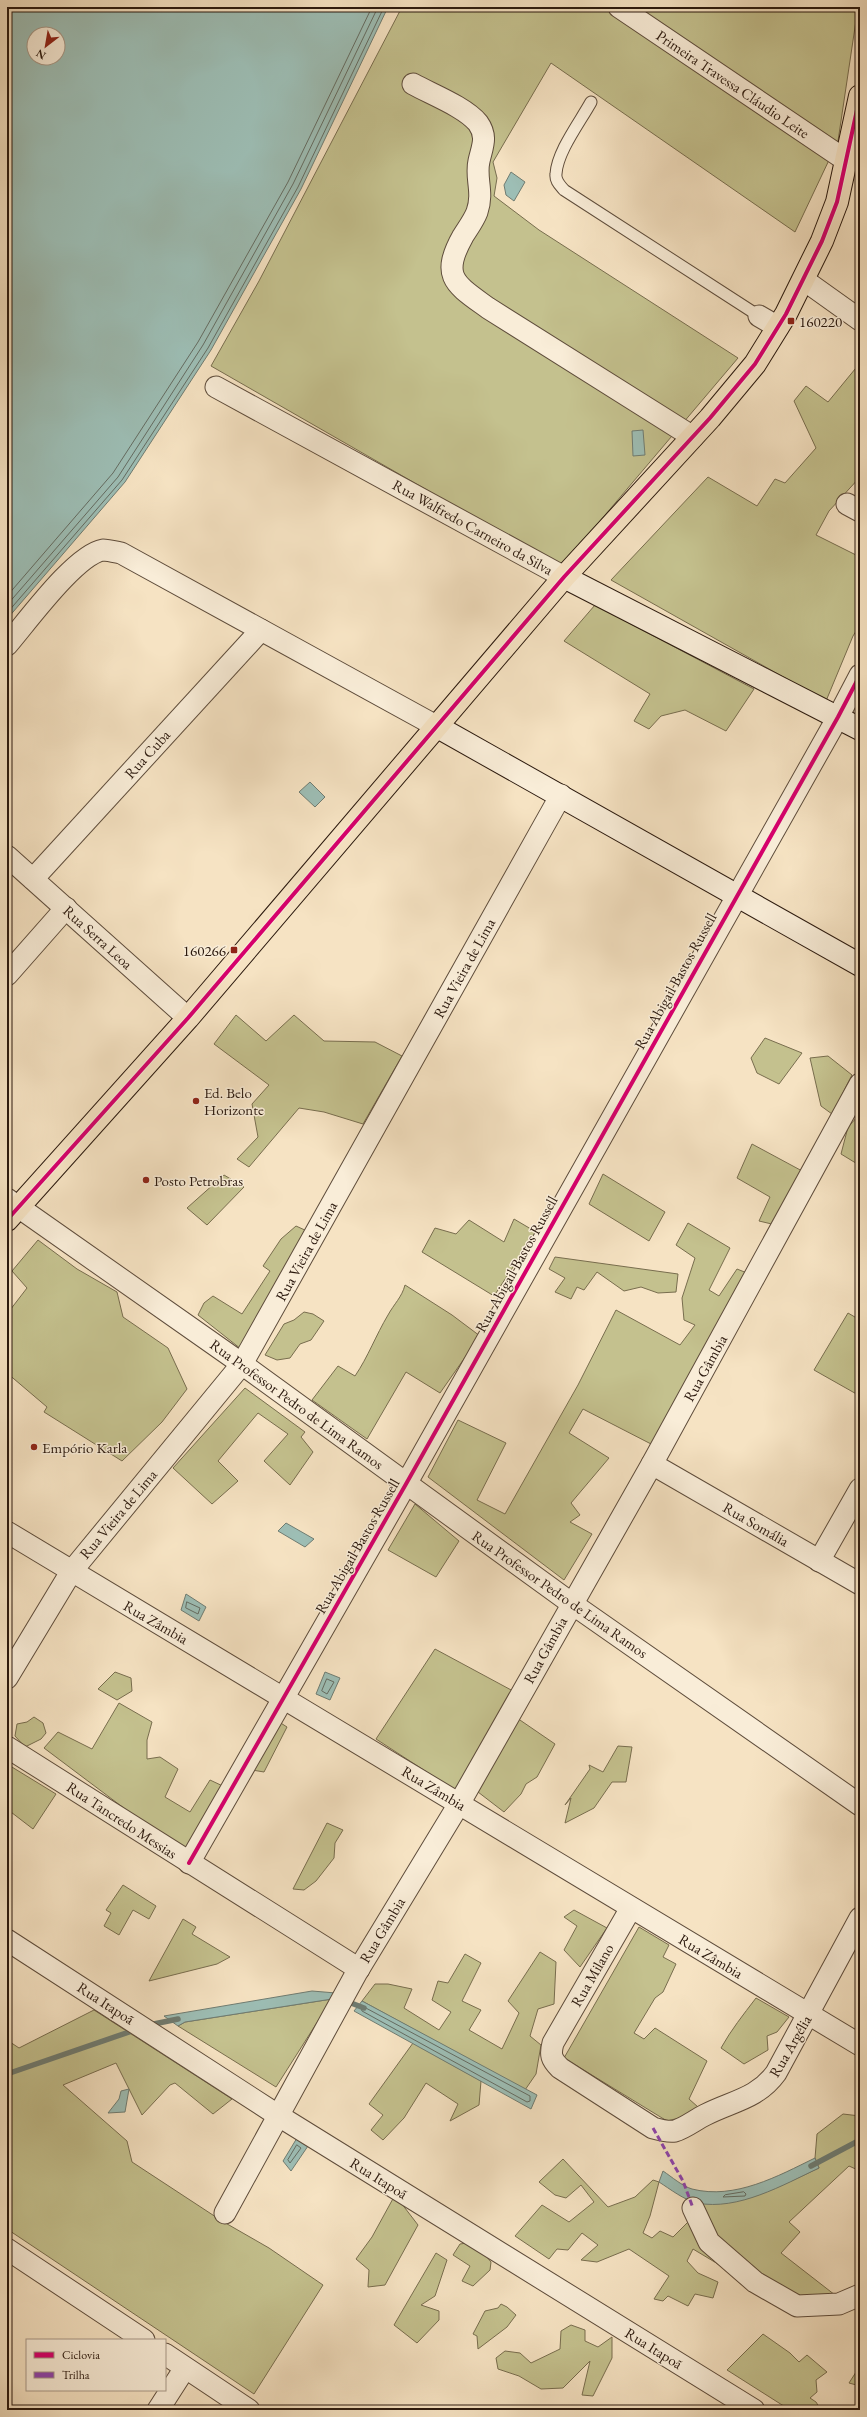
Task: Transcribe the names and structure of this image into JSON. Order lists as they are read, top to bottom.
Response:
{
  "streets": {
    "main road": ["Rua Walfredo Carneiro da Silva"],
    "street": [
      "Primeira Travessa Cláudio Leite",
      "Rua Cuba",
      "Rua Serra Leoa",
      "Rua Vieira de Lima",
      "Rua Abigail Bastos Russell",
      "Rua Gâmbia",
      "Rua Professor Pedro de Lima Ramos",
      "Rua Somália",
      "Rua Zâmbia",
      "Rua Tancredo Messias",
      "Rua Milano",
      "Rua Itapoã",
      "Rua Argélia"
    ]
  },
  "crossings": [
    ["Rua Walfredo Carneiro da Silva", "Rua Abigail Bastos Russell"],
    ["Rua Cuba", "Rua Serra Leoa"],
    ["Rua Vieira de Lima", "Rua Professor Pedro de Lima Ramos"],
    ["Rua Vieira de Lima", "Rua Zâmbia"],
    ["Rua Abigail Bastos Russell", "Rua Professor Pedro de Lima Ramos"],
    ["Rua Abigail Bastos Russell", "Rua Zâmbia"],
    ["Rua Abigail Bastos Russell", "Rua Tancredo Messias"],
    ["Rua Gâmbia", "Rua Professor Pedro de Lima Ramos"],
    ["Rua Gâmbia", "Rua Somália"],
    ["Rua Gâmbia", "Rua Zâmbia"],
    ["Rua Gâmbia", "Rua Tancredo Messias"],
    ["Rua Gâmbia", "Rua Itapoã"],
    ["Rua Zâmbia", "Rua Milano"],
    ["Rua Zâmbia", "Rua Argélia"],
    ["Rua Milano", "Rua Argélia"]
  ],
  "places": {
    "transit": ["160220", "160266"],
    "other": ["Ed. Belo Horizonte", "Posto Petrobras", "Empório Karla"]
  },
  "legend": ["Ciclovia", "Trilha"],
  "north": "bottom left"
}
